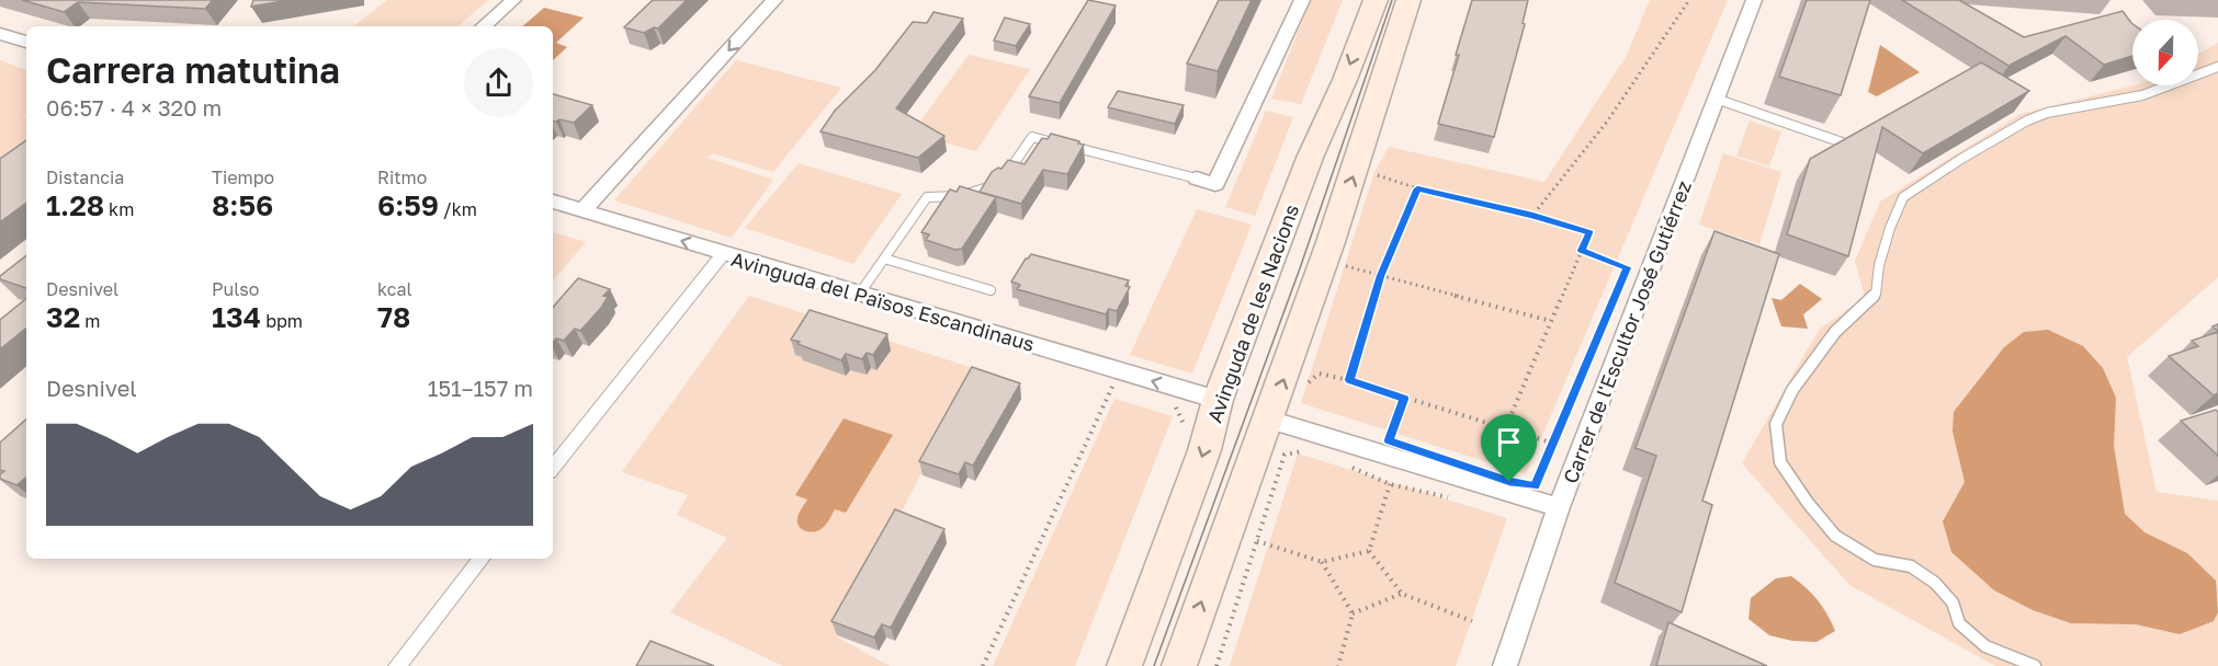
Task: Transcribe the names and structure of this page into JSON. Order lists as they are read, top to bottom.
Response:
{
  "streets": {
    "main road": ["Avinguda de les Nacions"],
    "street": ["Avinguda del Països Escandinaus", "Carrer de l'Escultor José Gutiérrez"]
  },
  "crossings": [
    ["Avinguda del Països Escandinaus", "Avinguda de les Nacions"]
  ],
  "one_way": ["Avinguda del Països Escandinaus"],
  "north": "bottom",
  "page": {
    "heading": ["Carrera matutina", "06:57 · 4 × 320 m"],
    "stats": [
      ["Distancia", "1.28 km"],
      ["Tiempo", "8:56"],
      ["Ritmo", "6:59 /km"],
      ["Desnivel", "32 m"],
      ["Pulso", "134 bpm"],
      ["kcal", "78"]
    ],
    "chart": ["Desnivel", "151–157 m"]
  }
}
